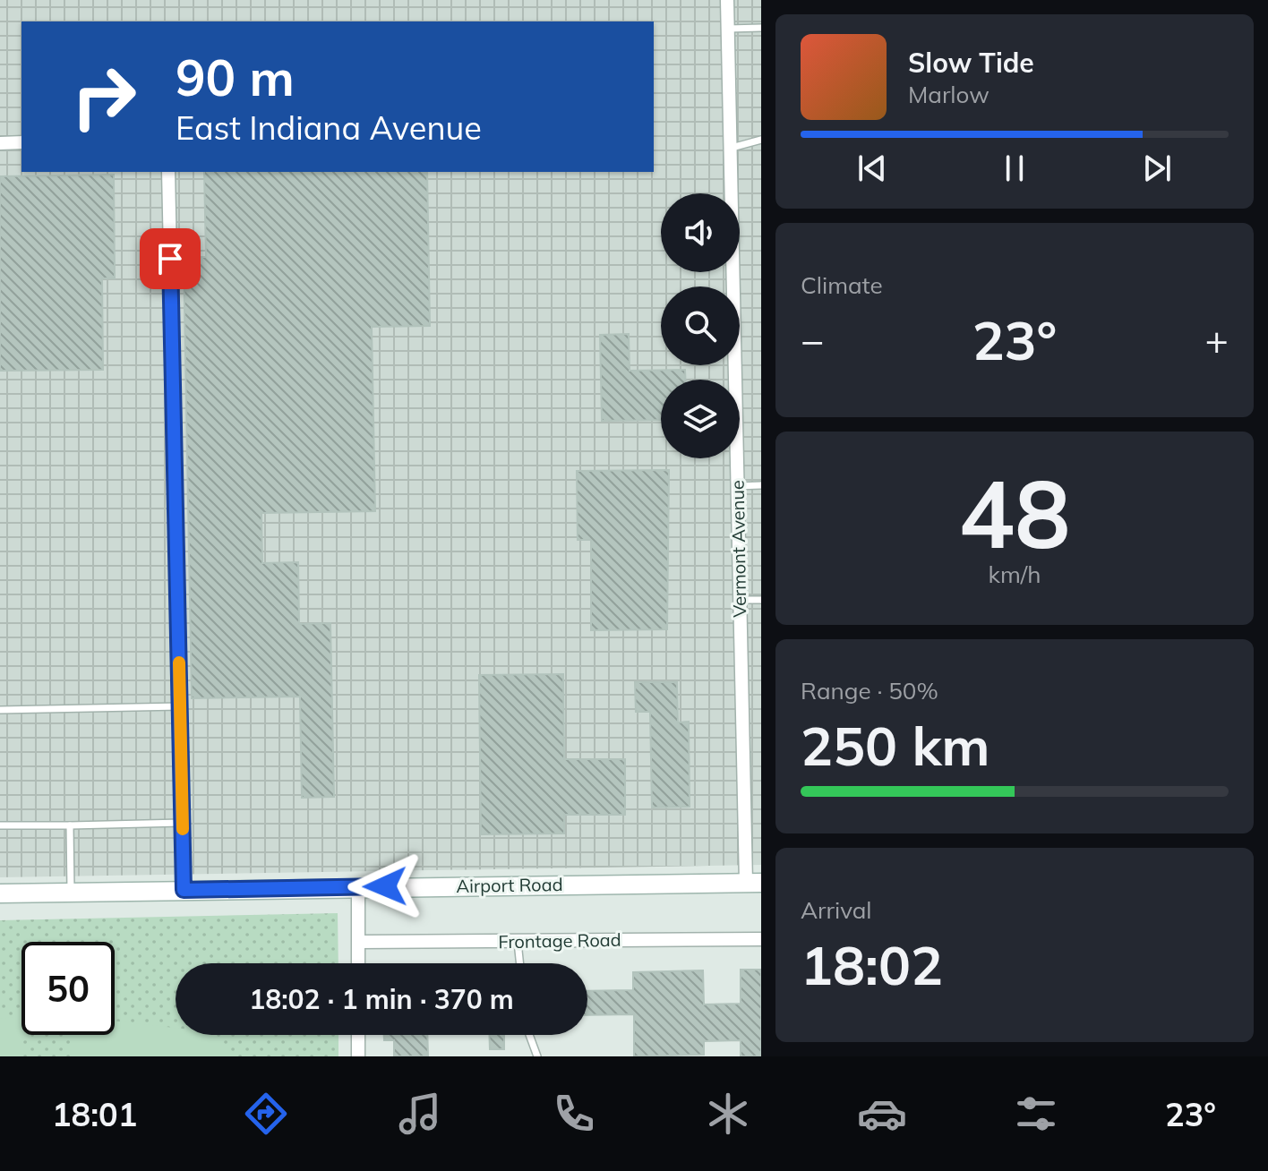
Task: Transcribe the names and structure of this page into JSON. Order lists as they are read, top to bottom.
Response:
{
  "streets": {
    "main road": ["Airport Road"],
    "street": ["Vermont Avenue", "Frontage Road"]
  },
  "crossings": [
    ["Vermont Avenue", "Airport Road"]
  ],
  "page": {
    "turn": ["90 m", "East Indiana Avenue"],
    "song": ["Slow Tide", "Marlow"],
    "tile": [
      "Climate",
      ["48", "km/h"],
      ["Range · 50%", "250 km"],
      ["Arrival", "18:02"]
    ],
    "heat": ["−", "23°", "+"],
    "limit": "50",
    "trip": "18:02 · 1 min · 370 m",
    "tabs": ["18:01", "23°"]
  }
}
